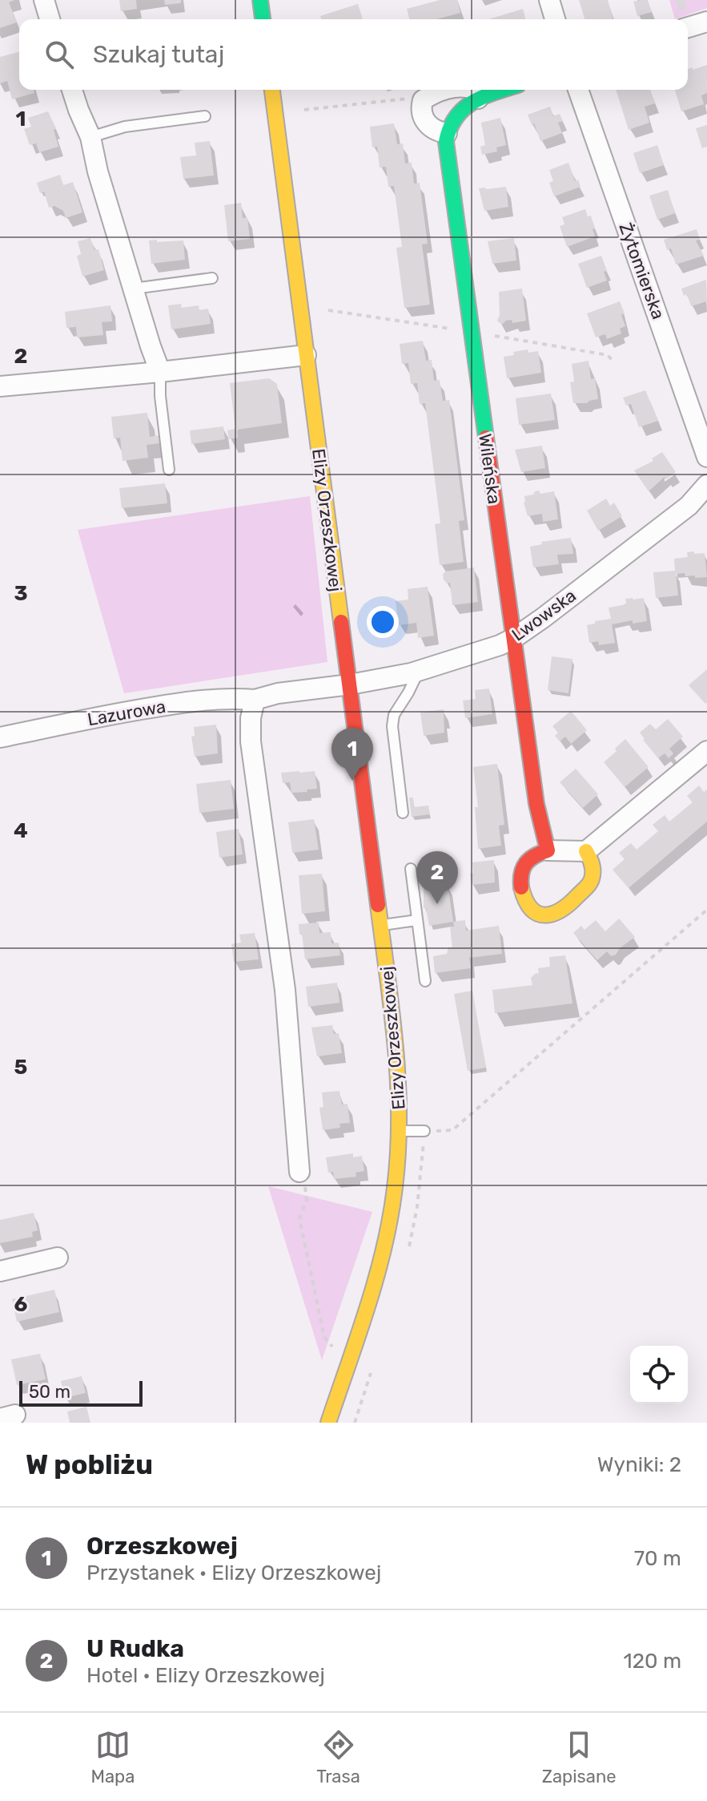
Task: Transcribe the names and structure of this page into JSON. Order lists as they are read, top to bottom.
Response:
{
  "streets": {
    "street": [
      "Żytomierska",
      "Wileńska",
      "Elizy Orzeszkowej",
      "Lwowska",
      "Lazurowa"
    ]
  },
  "crossings": [
    ["Wileńska", "Lwowska"],
    ["Elizy Orzeszkowej", "Lwowska"]
  ],
  "scale_bar": "50 m",
  "page": {
    "search": "Szukaj tutaj",
    "pins": ["1", "2"],
    "scale": "50 m",
    "heading": ["W pobliżu", "Wyniki: 2"],
    "list": [
      {
        "mark": "1",
        "name": "Orzeszkowej",
        "note": "Przystanek · Elizy Orzeszkowej",
        "value": "70 m"
      },
      {
        "mark": "2",
        "name": "U Rudka",
        "note": "Hotel · Elizy Orzeszkowej",
        "value": "120 m"
      }
    ],
    "nav": ["Mapa", "Trasa", "Zapisane"]
  },
  "grid": {
    "rows": [
      "1",
      "2",
      "3",
      "4",
      "5",
      "6"
    ]
  }
}
